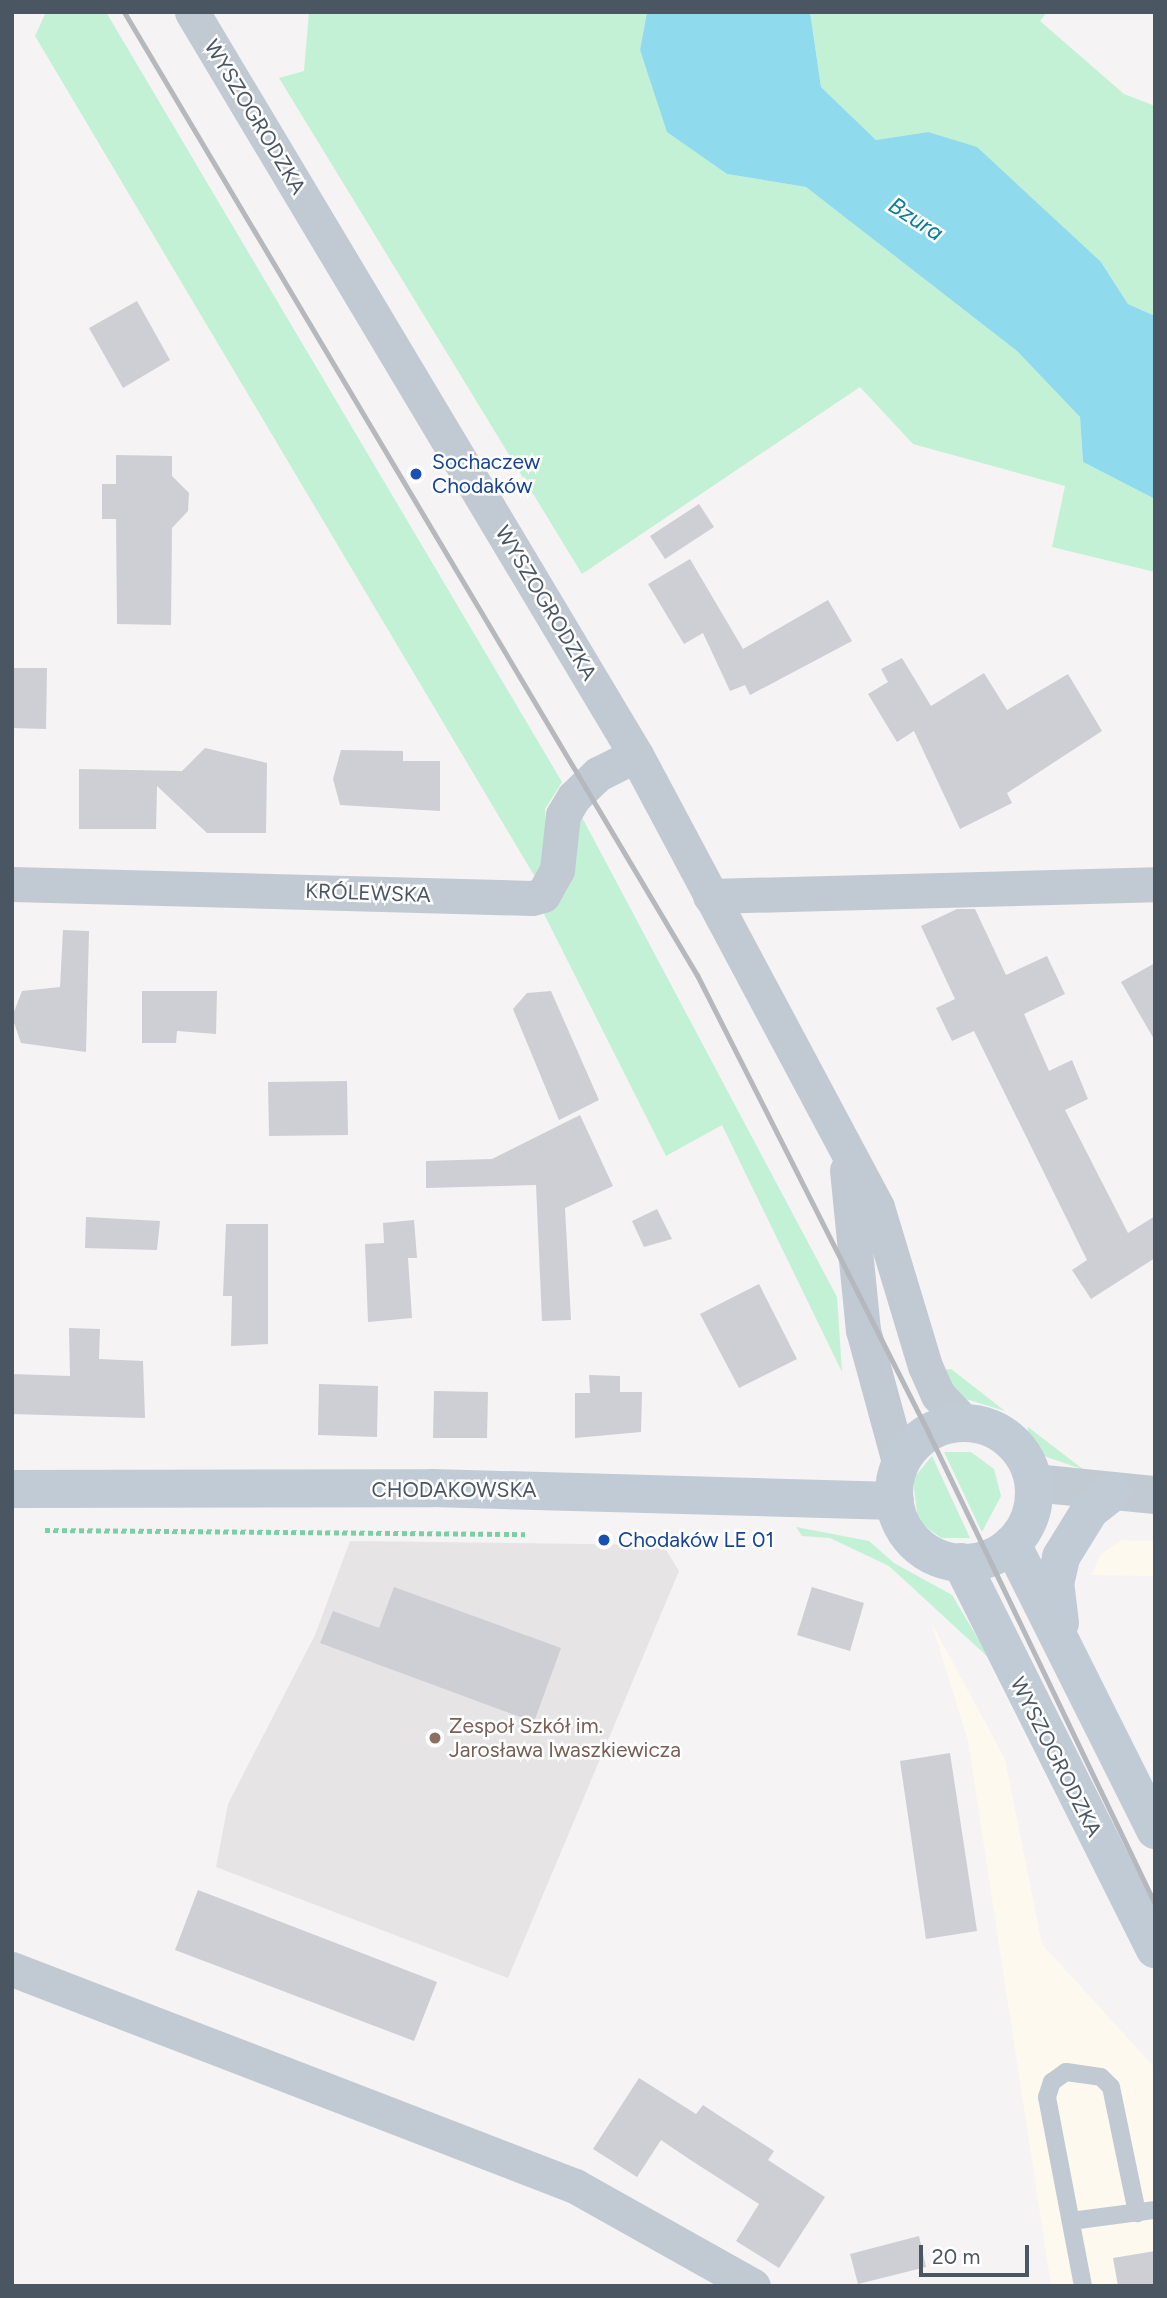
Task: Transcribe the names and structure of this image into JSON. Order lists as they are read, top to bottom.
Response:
{
  "streets": {
    "main road": ["WYSZOGRODZKA", "CHODAKOWSKA"],
    "street": ["KRÓLEWSKA"]
  },
  "crossings": [
    ["WYSZOGRODZKA", "KRÓLEWSKA"],
    ["WYSZOGRODZKA", "CHODAKOWSKA"]
  ],
  "water": ["Bzura"],
  "places": ["Sochaczew Chodaków", "Chodaków LE 01", "Zespoł Szkół im. Jarosława Iwaszkiewicza"],
  "scale_bar": "20 m"
}
